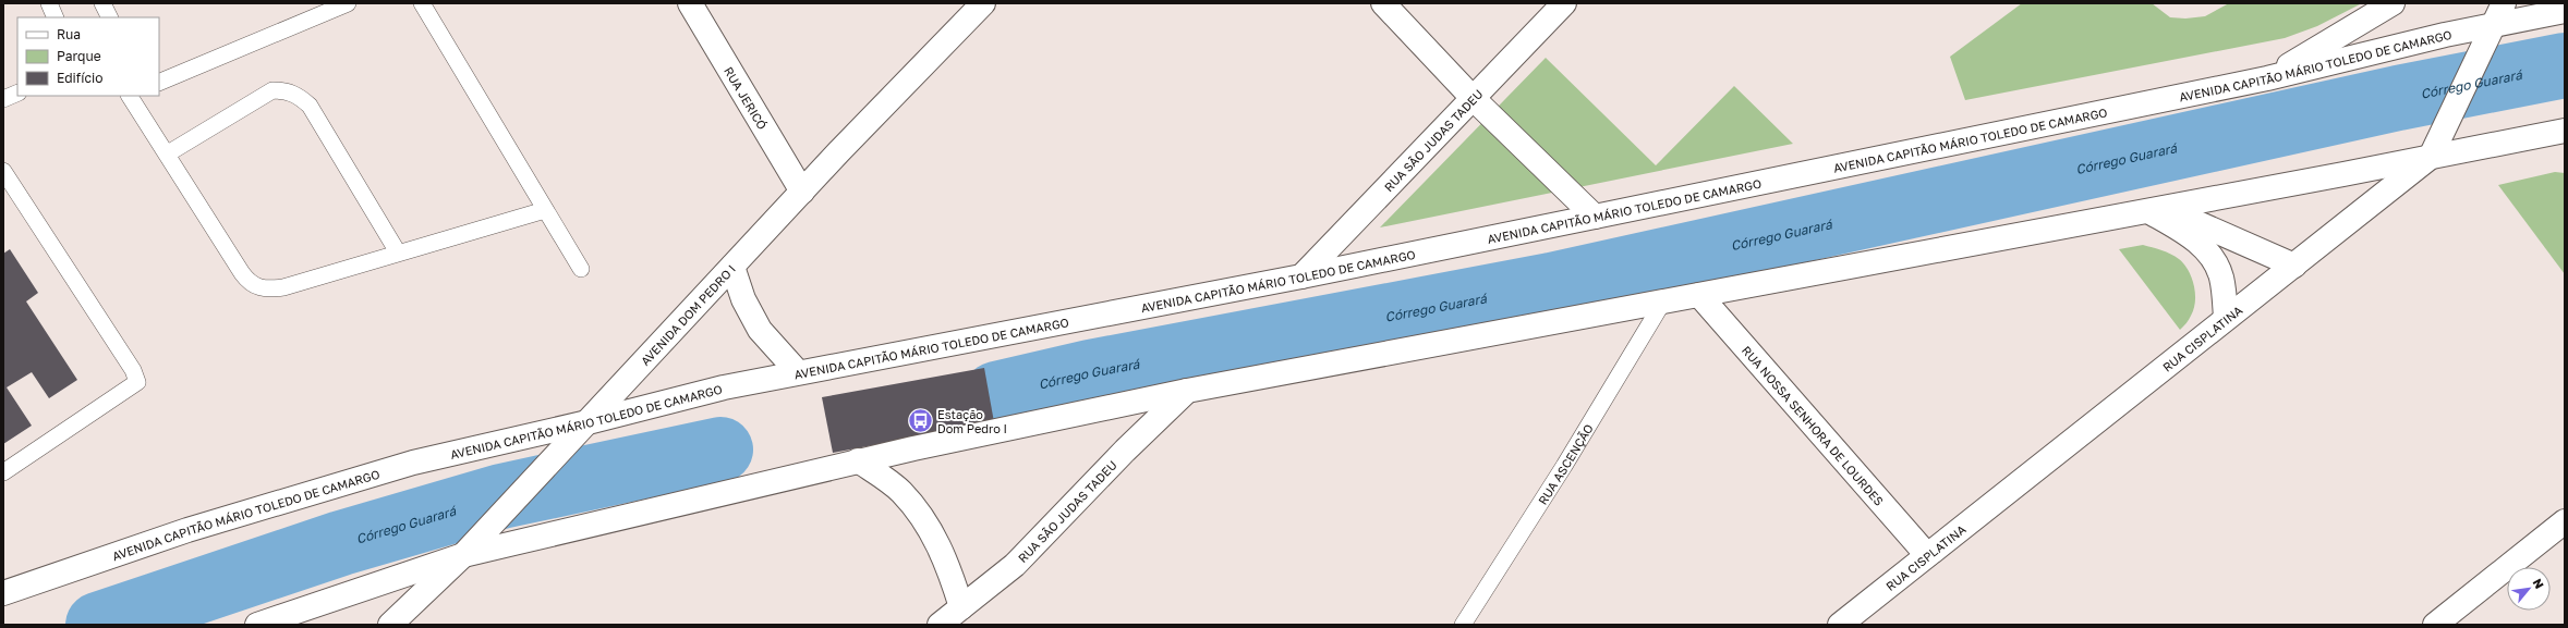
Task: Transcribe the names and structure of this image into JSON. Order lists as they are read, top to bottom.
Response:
{
  "streets": {
    "main road": [
      "AVENIDA CAPITÃO MÁRIO TOLEDO DE CAMARGO",
      "RUA JERICÓ",
      "RUA SÃO JUDAS TADEU",
      "AVENIDA DOM PEDRO I",
      "RUA CISPLATINA",
      "RUA NOSSA SENHORA DE LOURDES"
    ],
    "lane": ["RUA ASCENÇÃO"]
  },
  "crossings": [
    ["AVENIDA CAPITÃO MÁRIO TOLEDO DE CAMARGO", "RUA SÃO JUDAS TADEU"],
    ["AVENIDA CAPITÃO MÁRIO TOLEDO DE CAMARGO", "AVENIDA DOM PEDRO I"],
    ["AVENIDA CAPITÃO MÁRIO TOLEDO DE CAMARGO", "RUA CISPLATINA"],
    ["RUA JERICÓ", "AVENIDA DOM PEDRO I"],
    ["RUA CISPLATINA", "RUA NOSSA SENHORA DE LOURDES"]
  ],
  "water": ["Córrego Guarará"],
  "places": {
    "bus stop": ["Estação Dom Pedro I"]
  },
  "legend": ["Rua", "Parque", "Edifício"],
  "north": "top right"
}
